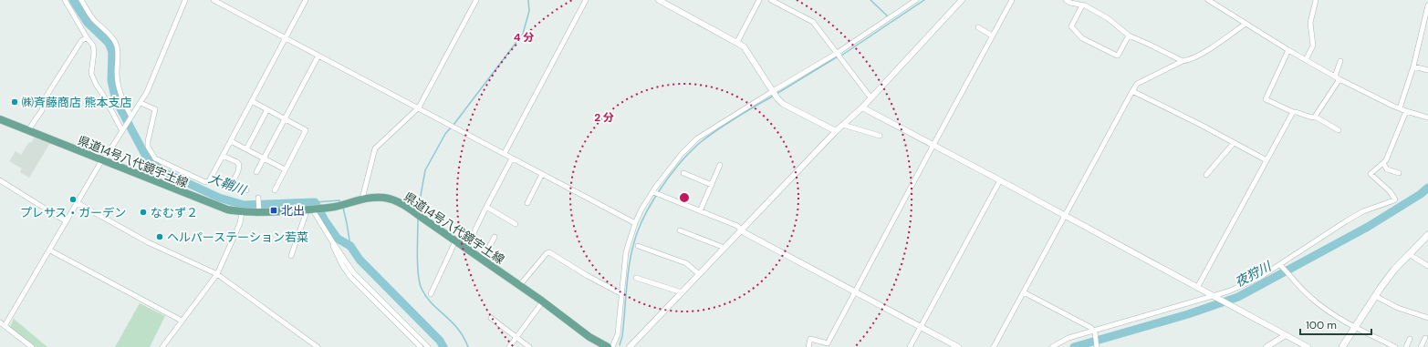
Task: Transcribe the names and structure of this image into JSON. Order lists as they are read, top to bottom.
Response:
{
  "streets": {
    "main road": ["県道14号八代鏡宇土線"]
  },
  "water": ["大鞘川", "夜狩川"],
  "places": {
    "other": [
      "㈱斉藤商店 熊本支店",
      "プレサス・ガーデン",
      "なむず２",
      "ヘルパーステーション若菜"
    ],
    "transit": ["北出"]
  },
  "scale_bar": "100 m",
  "rings": ["4 分", "2 分"]
}
